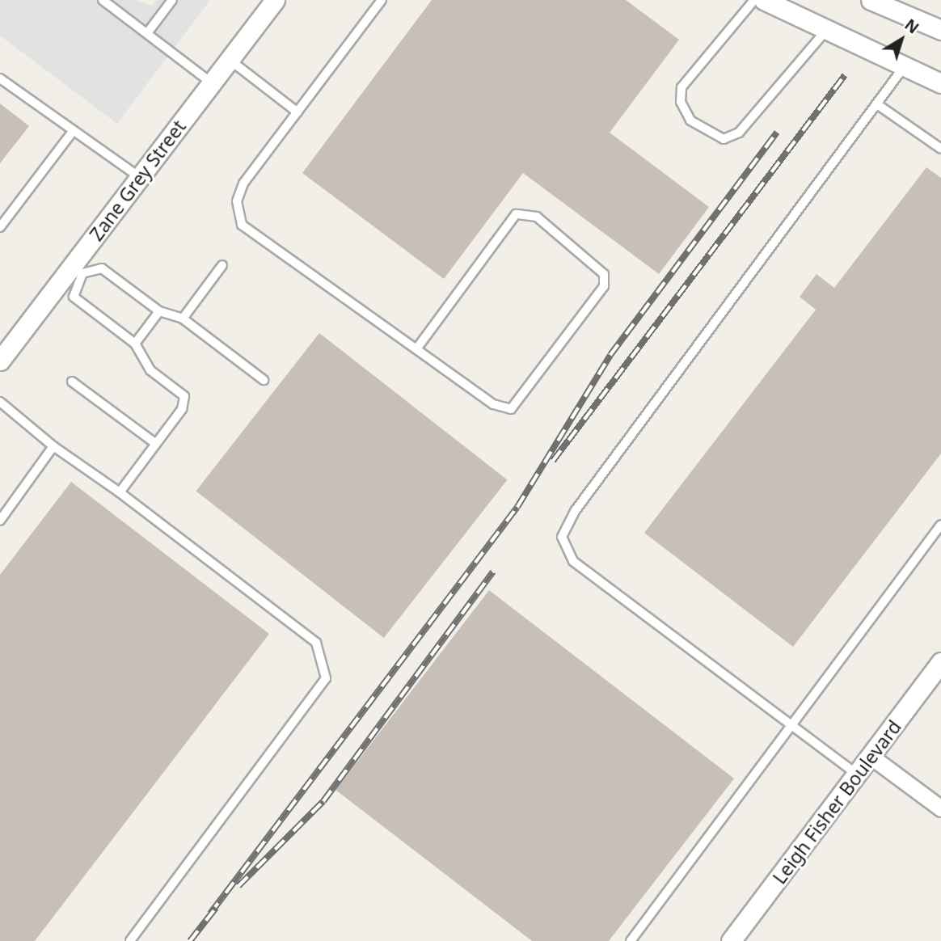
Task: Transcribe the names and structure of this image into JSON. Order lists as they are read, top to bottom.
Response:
{
  "streets": {
    "street": ["Zane Grey Street", "Leigh Fisher Boulevard"]
  },
  "north": "top right"
}
